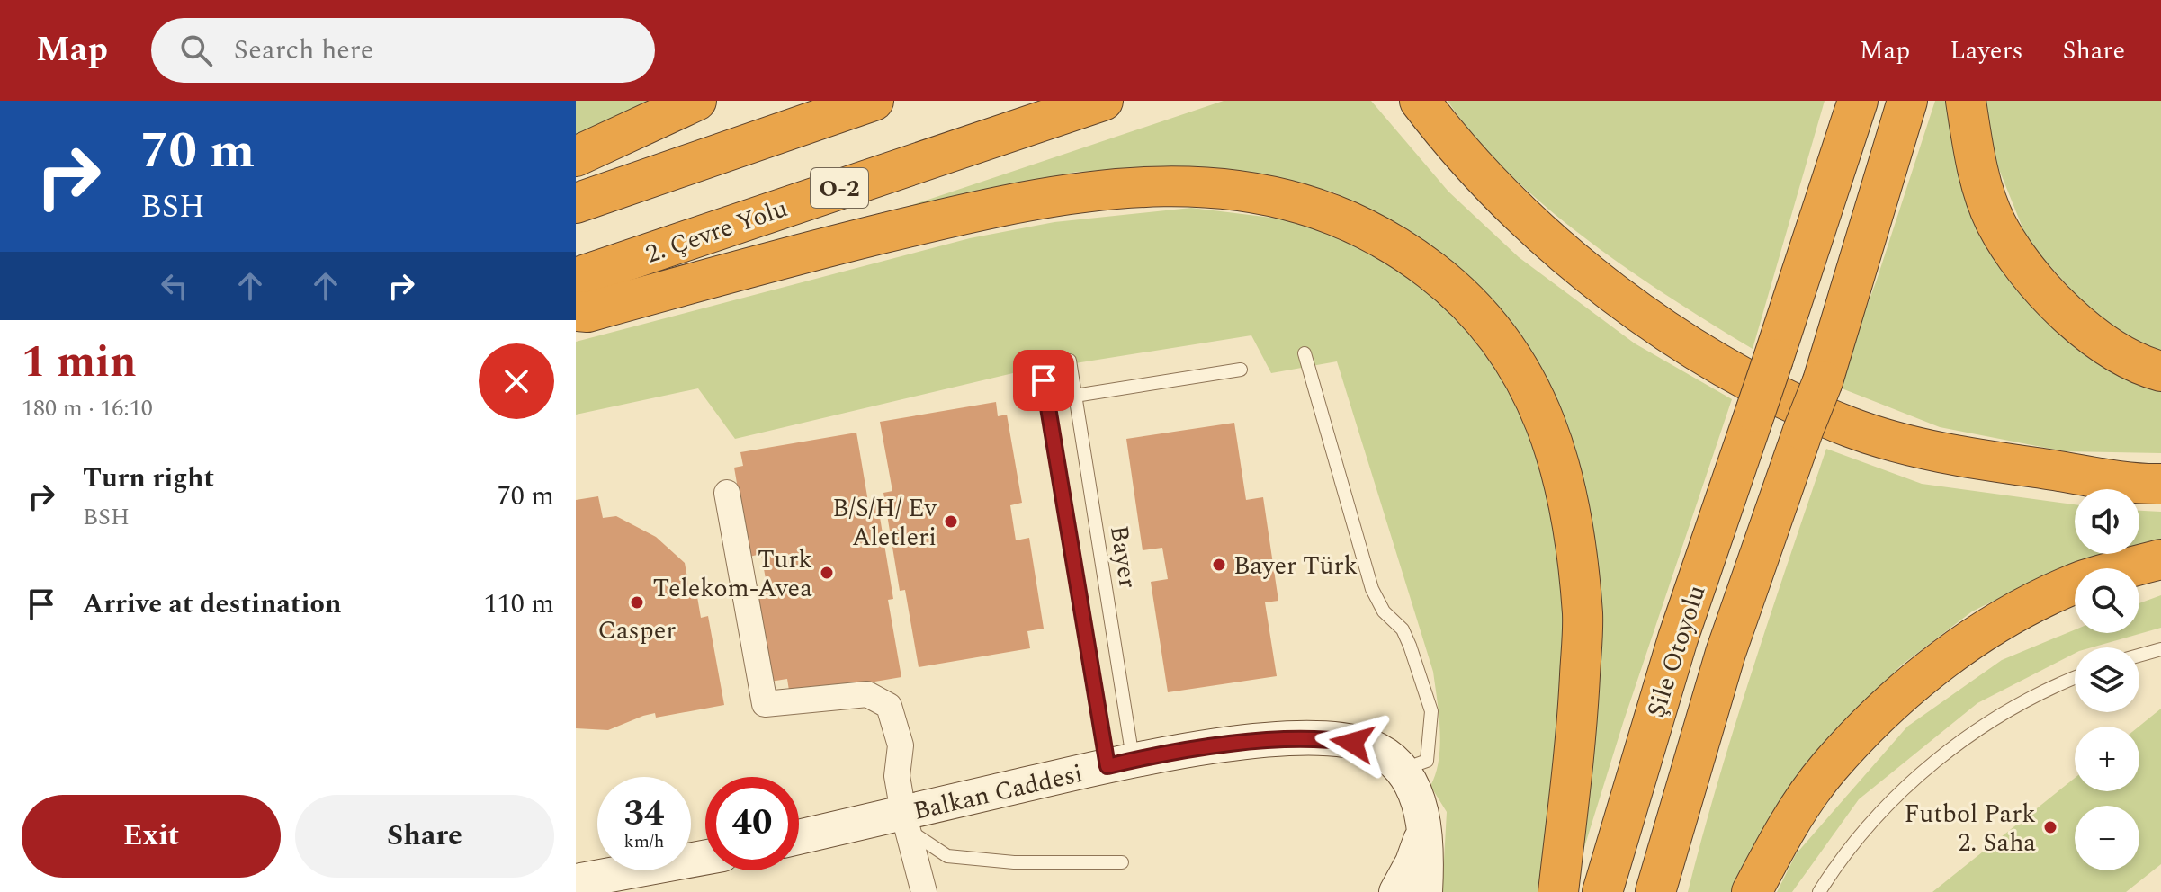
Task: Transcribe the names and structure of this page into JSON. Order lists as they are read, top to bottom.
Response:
{
  "streets": {
    "highway": ["O-2", "2. Çevre Yolu", "Şile Otoyolu"],
    "street": ["Balkan Caddesi"],
    "lane": ["Bayer"]
  },
  "crossings": [
    ["Bayer", "Balkan Caddesi"]
  ],
  "places": [
    "B/S/H/ Ev Aletleri",
    "Bayer Türk",
    "Turk Telekom-Avea",
    "Casper",
    "Futbol Park 2. Saha"
  ],
  "page": {
    "header": "Map",
    "search": "Search here",
    "nav": ["Map", "Layers", "Share"],
    "turn": ["70 m", "BSH"],
    "heading": ["1 min", "180 m · 16:10"],
    "list": [
      {
        "name": "Turn right",
        "note": "BSH",
        "value": "70 m"
      },
      {
        "name": "Arrive at destination",
        "value": "110 m"
      }
    ],
    "map_buttons": ["+", "−"],
    "speed": "34 km/h",
    "limit": "40",
    "buttons": ["Exit", "Share"]
  }
}
